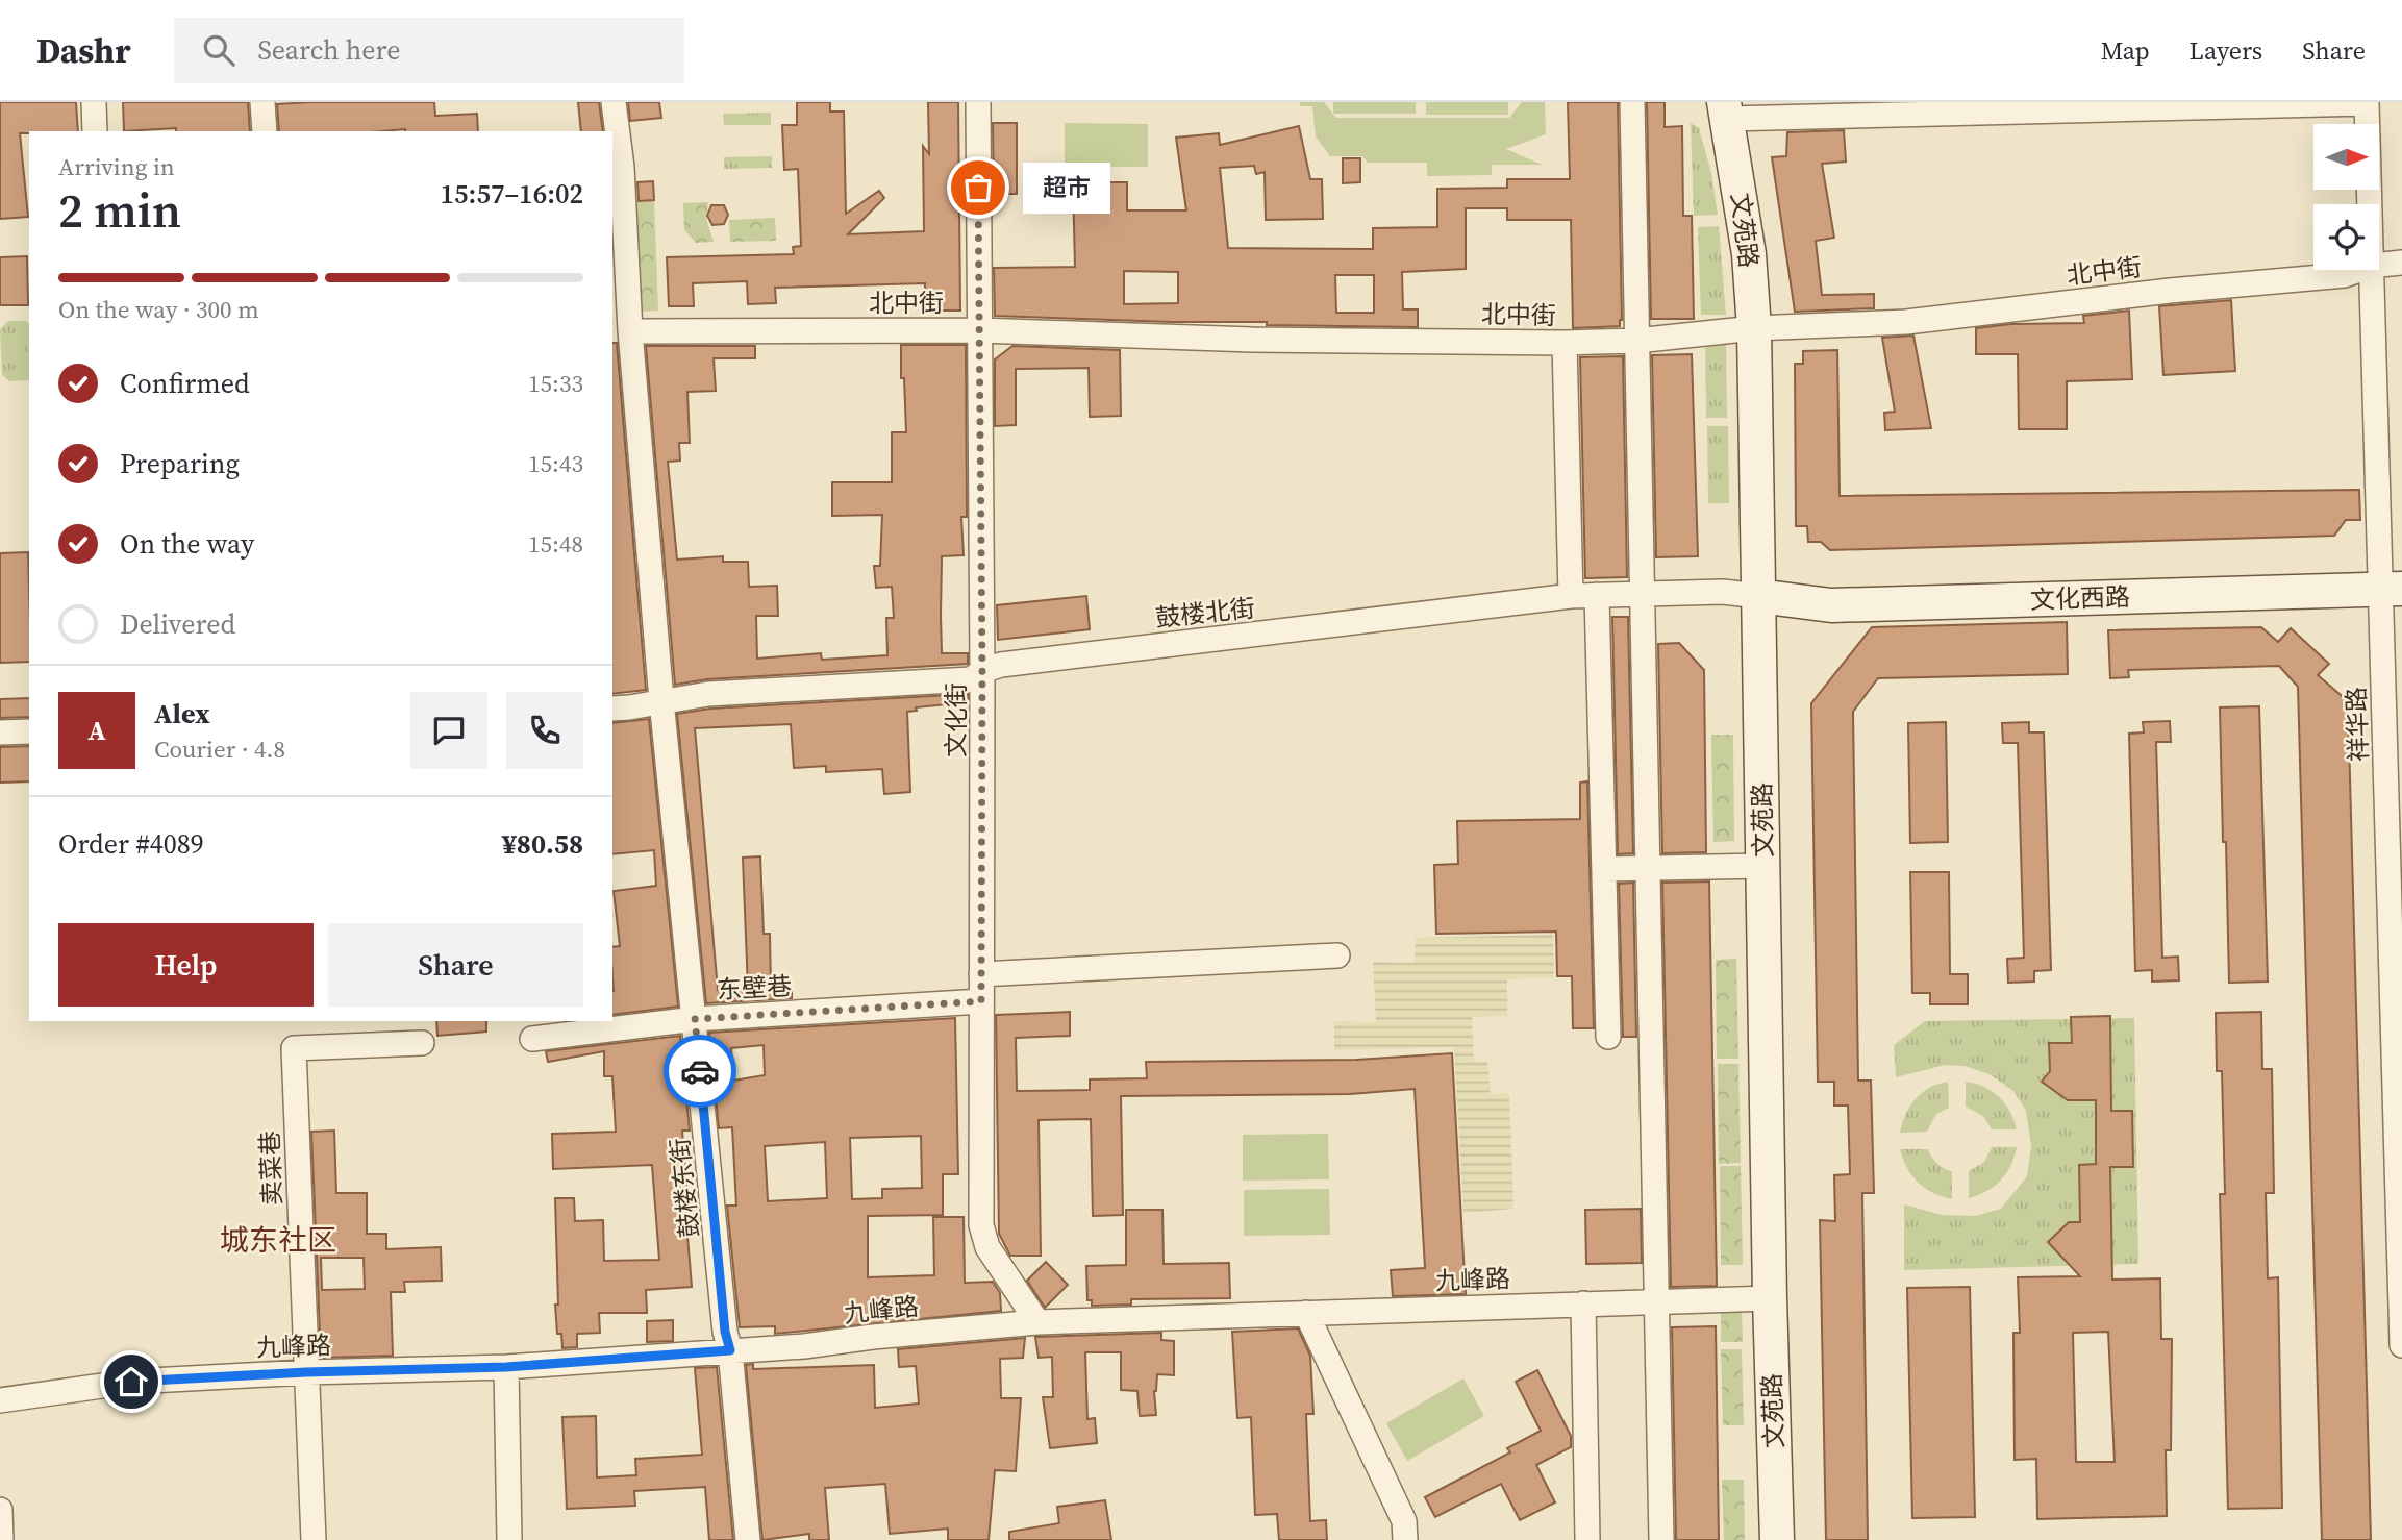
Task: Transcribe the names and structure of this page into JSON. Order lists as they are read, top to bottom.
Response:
{
  "streets": {
    "main road": ["文苑路", "文化西路"],
    "street": [
      "北中街",
      "鼓楼北街",
      "文化街",
      "祥华路",
      "东壁巷",
      "卖菜巷",
      "鼓楼东街",
      "九峰路"
    ]
  },
  "crossings": [
    ["文苑路", "北中街"],
    ["文苑路", "文化西路"],
    ["文苑路", "鼓楼北街"],
    ["文苑路", "九峰路"],
    ["北中街", "文化街"],
    ["北中街", "鼓楼东街"],
    ["文化西路", "鼓楼北街"],
    ["文化西路", "祥华路"],
    ["鼓楼北街", "文化街"],
    ["鼓楼北街", "鼓楼东街"],
    ["文化街", "东壁巷"],
    ["文化街", "九峰路"],
    ["东壁巷", "鼓楼东街"],
    ["卖菜巷", "九峰路"],
    ["鼓楼东街", "九峰路"]
  ],
  "districts": ["城东社区"],
  "places": ["超市"],
  "north": "right",
  "page": {
    "header": "Dashr",
    "search": "Search here",
    "nav": ["Map", "Layers", "Share"],
    "heading": ["2 min", "Arriving in", "15:57–16:02"],
    "panel": [
      "Alex",
      "Courier · 4.8",
      "Order #4089",
      "¥80.58"
    ],
    "bubble": "超市",
    "bar": "On the way · 300 m",
    "list": [
      ["Confirmed", "15:33"],
      ["Preparing", "15:43"],
      ["On the way", "15:48"],
      "Delivered"
    ],
    "round": "A",
    "buttons": ["Help", "Share"]
  }
}
